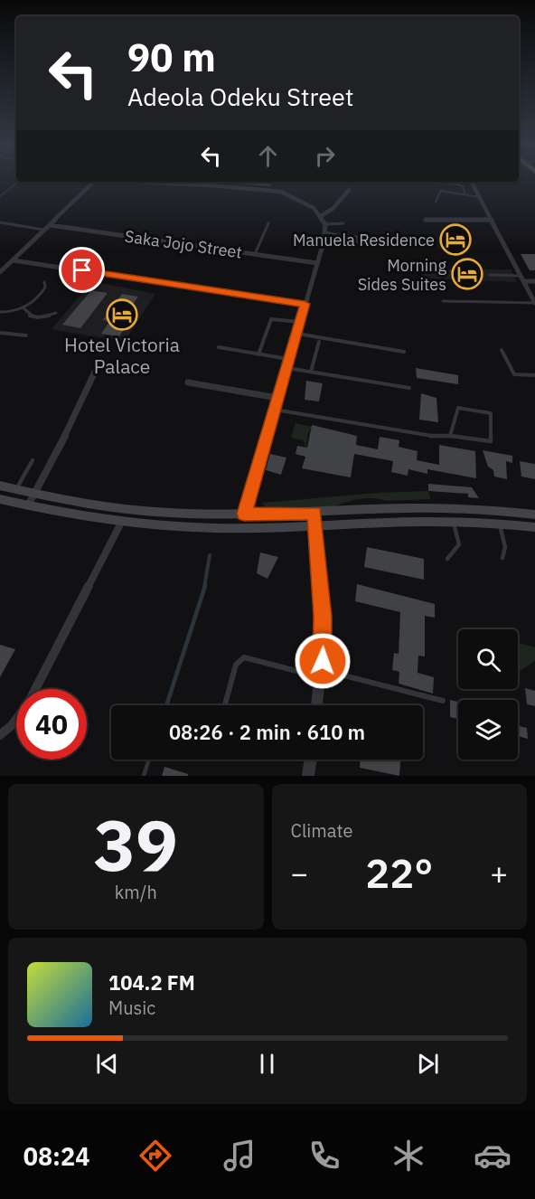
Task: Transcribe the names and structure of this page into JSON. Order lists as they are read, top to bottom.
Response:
{
  "streets": {
    "street": ["Saka Jojo Street"]
  },
  "places": {
    "hotel": ["Manuela Residence", "Morning Sides Suites", "Hotel Victoria Palace"]
  },
  "page": {
    "turn": ["90 m", "Adeola Odeku Street"],
    "limit": "40",
    "trip": "08:26 · 2 min · 610 m",
    "tile": [
      ["39", "km/h"],
      "Climate"
    ],
    "heat": ["−", "22°", "+"],
    "song": ["104.2 FM", "Music"],
    "tabs": "08:24"
  }
}
